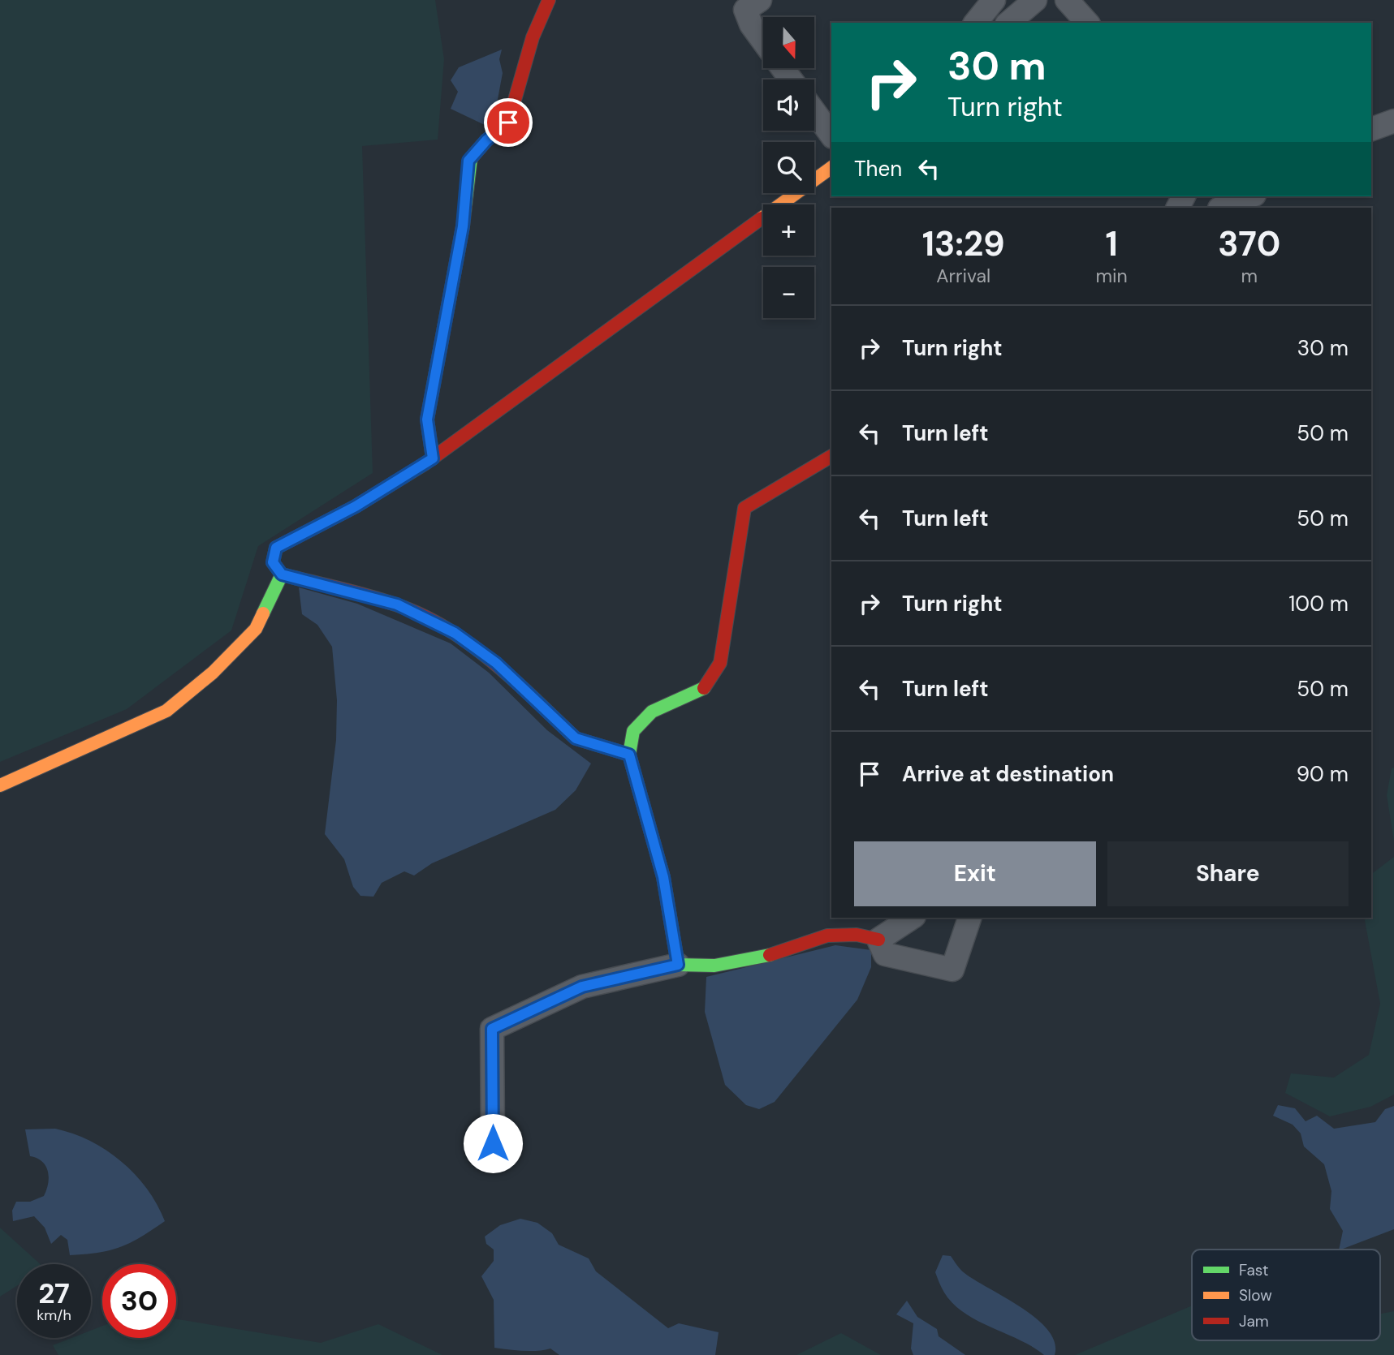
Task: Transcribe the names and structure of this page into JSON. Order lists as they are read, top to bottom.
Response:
{
  "legend": ["Fast", "Slow", "Jam"],
  "north": "bottom",
  "page": {
    "map_buttons": ["+", "−"],
    "turn": ["30 m", "Turn right"],
    "then": "Then",
    "eta": [
      "13:29",
      "Arrival",
      "1",
      "min",
      "370",
      "m"
    ],
    "list": [
      {
        "name": "Turn right",
        "value": "30 m"
      },
      {
        "name": "Turn left",
        "value": "50 m"
      },
      {
        "name": "Turn left",
        "value": "50 m"
      },
      {
        "name": "Turn right",
        "value": "100 m"
      },
      {
        "name": "Turn left",
        "value": "50 m"
      },
      {
        "name": "Arrive at destination",
        "value": "90 m"
      }
    ],
    "buttons": ["Exit", "Share"],
    "speed": "27 km/h",
    "limit": "30"
  }
}
